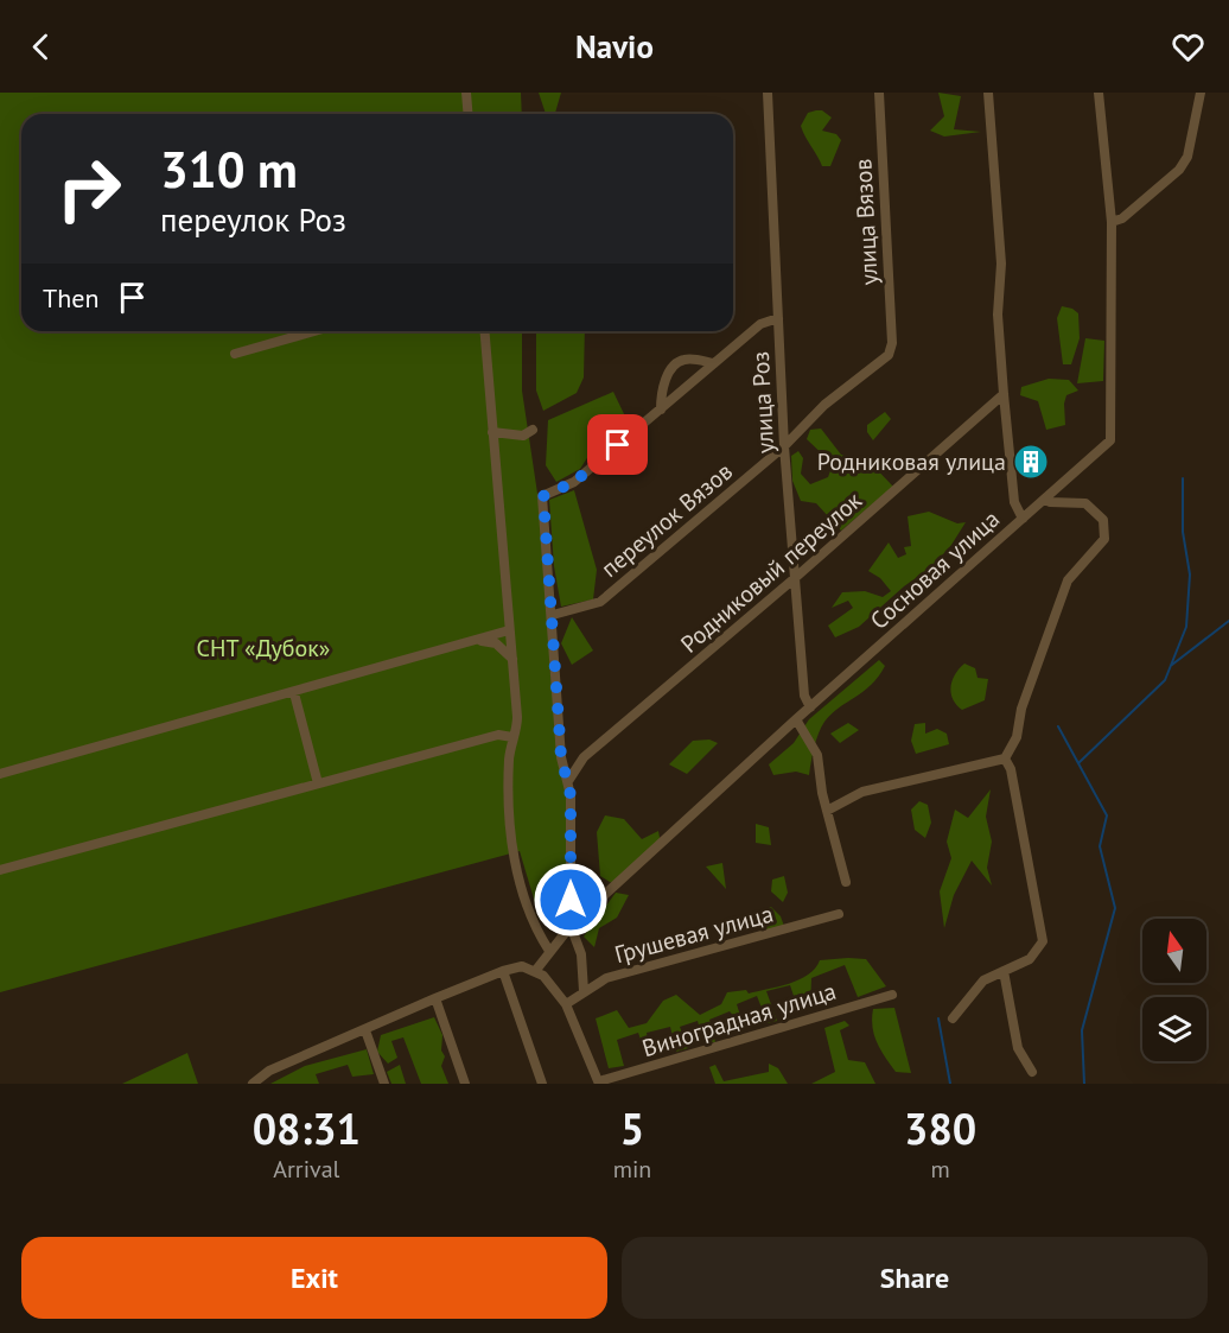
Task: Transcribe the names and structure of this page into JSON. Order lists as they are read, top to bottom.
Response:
{
  "streets": {
    "street": [
      "улица Вязов",
      "улица Роз",
      "переулок Вязов",
      "Сосновая улица",
      "Родниковый переулок",
      "Грушевая улица",
      "Виноградная улица"
    ]
  },
  "crossings": [
    ["улица Вязов", "переулок Вязов"],
    ["улица Роз", "переулок Вязов"],
    ["улица Роз", "Сосновая улица"],
    ["улица Роз", "Родниковый переулок"]
  ],
  "parks": ["СНТ «Дубок»"],
  "places": {
    "building": ["Родниковая улица"]
  },
  "north": "top",
  "page": {
    "header": "Navio",
    "turn": ["310 m", "переулок Роз"],
    "then": "Then",
    "eta": [
      "08:31",
      "Arrival",
      "5",
      "min",
      "380",
      "m"
    ],
    "buttons": ["Exit", "Share"]
  }
}
